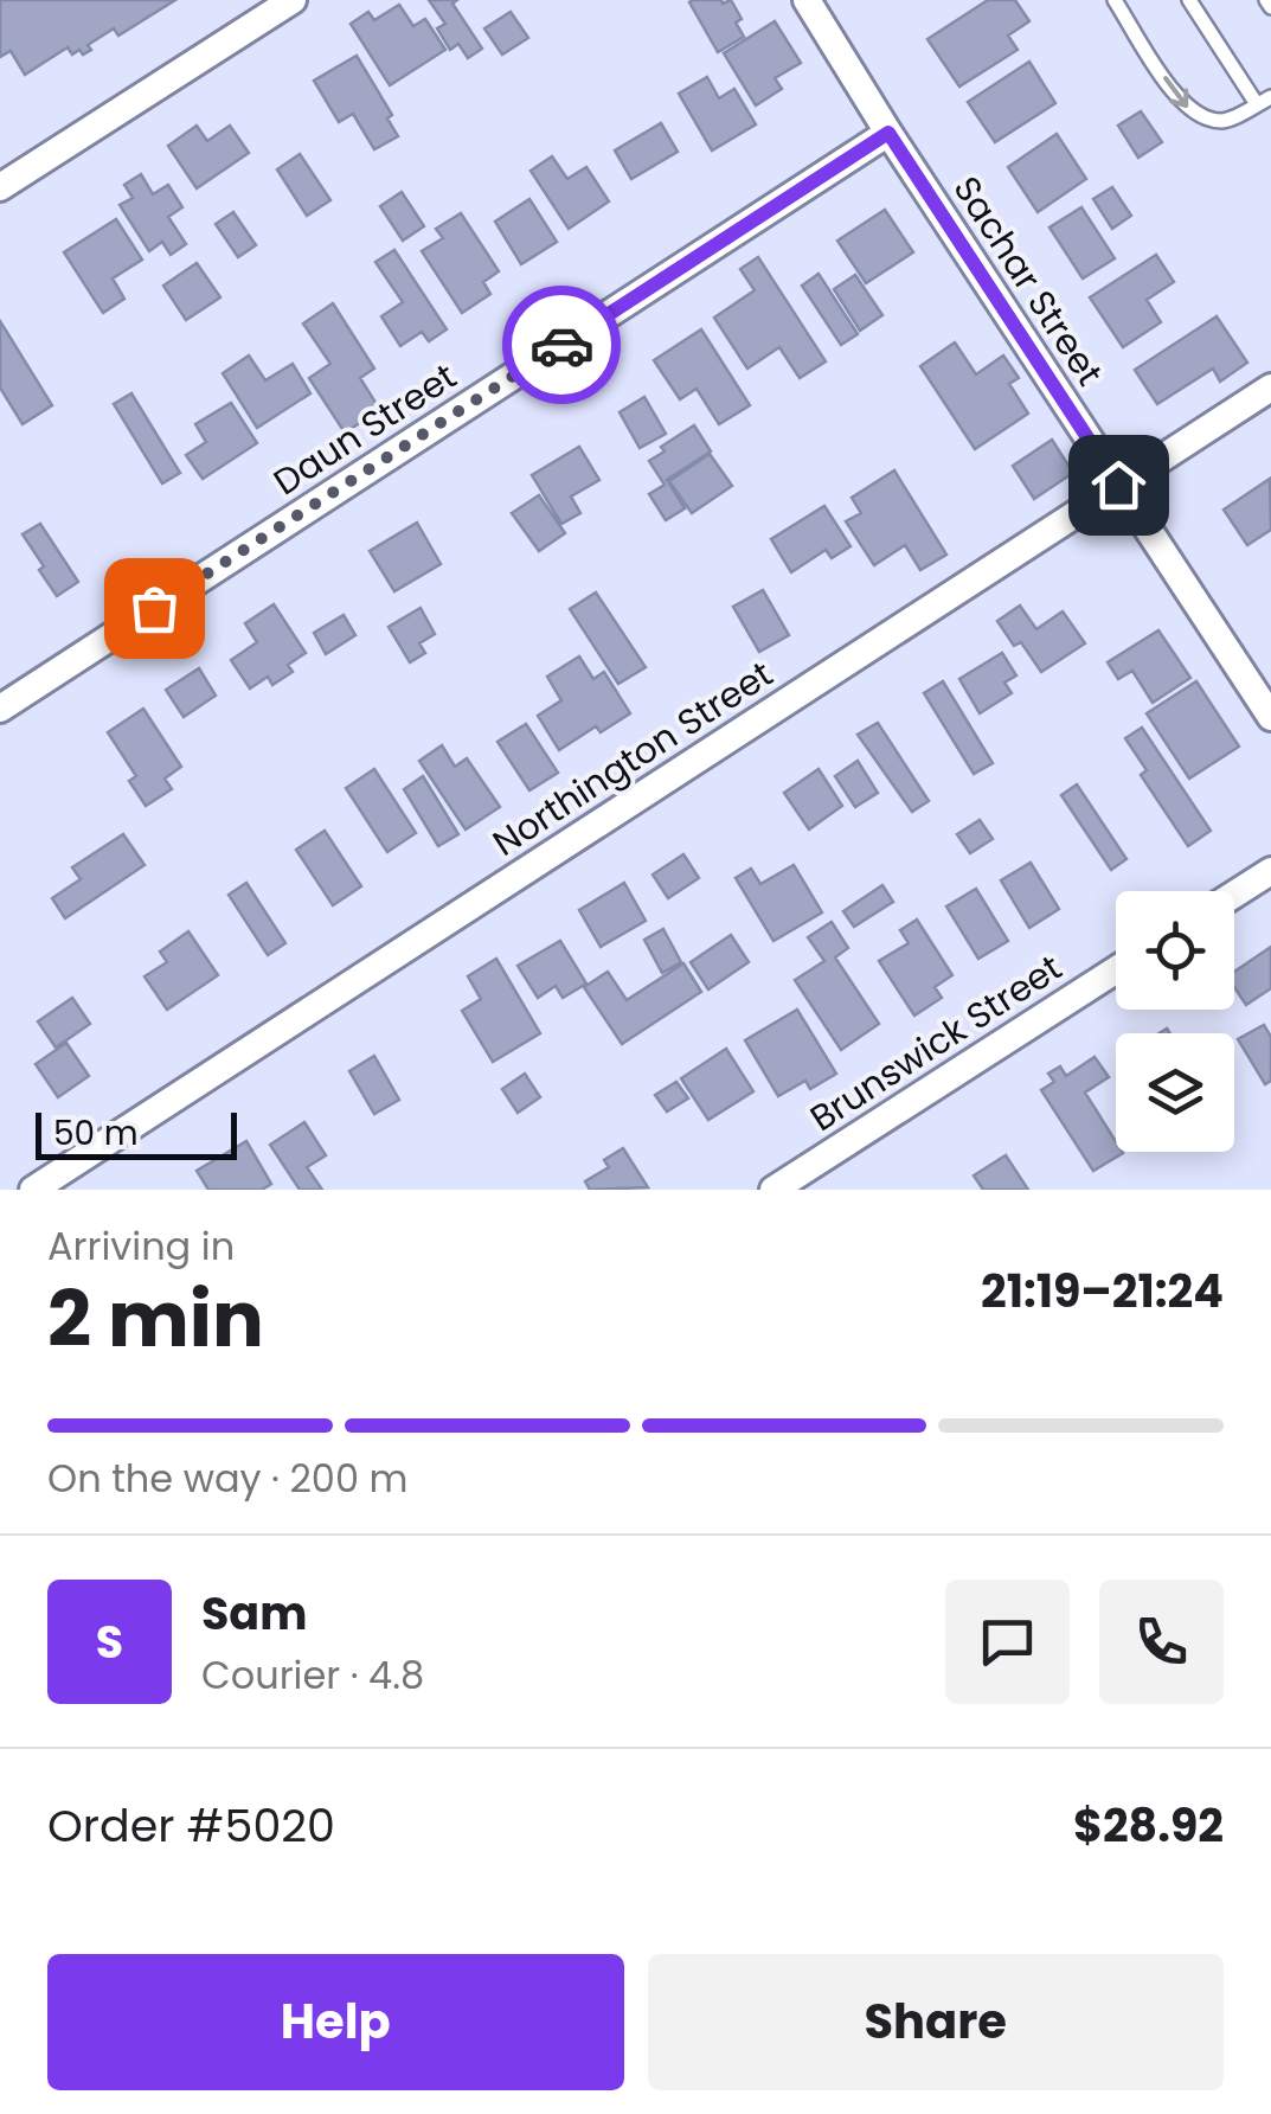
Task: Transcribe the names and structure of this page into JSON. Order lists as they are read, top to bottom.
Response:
{
  "streets": {
    "street": [
      "Sachar Street",
      "Daun Street",
      "Northington Street",
      "Brunswick Street"
    ]
  },
  "crossings": [
    ["Sachar Street", "Daun Street"],
    ["Sachar Street", "Northington Street"]
  ],
  "scale_bar": "50 m",
  "page": {
    "scale": "50 m",
    "heading": ["2 min", "Arriving in", "21:19–21:24"],
    "panel": [
      "Sam",
      "Courier · 4.8",
      "Order #5020",
      "$28.92"
    ],
    "bar": "On the way · 200 m",
    "round": "S",
    "buttons": ["Help", "Share"]
  }
}
